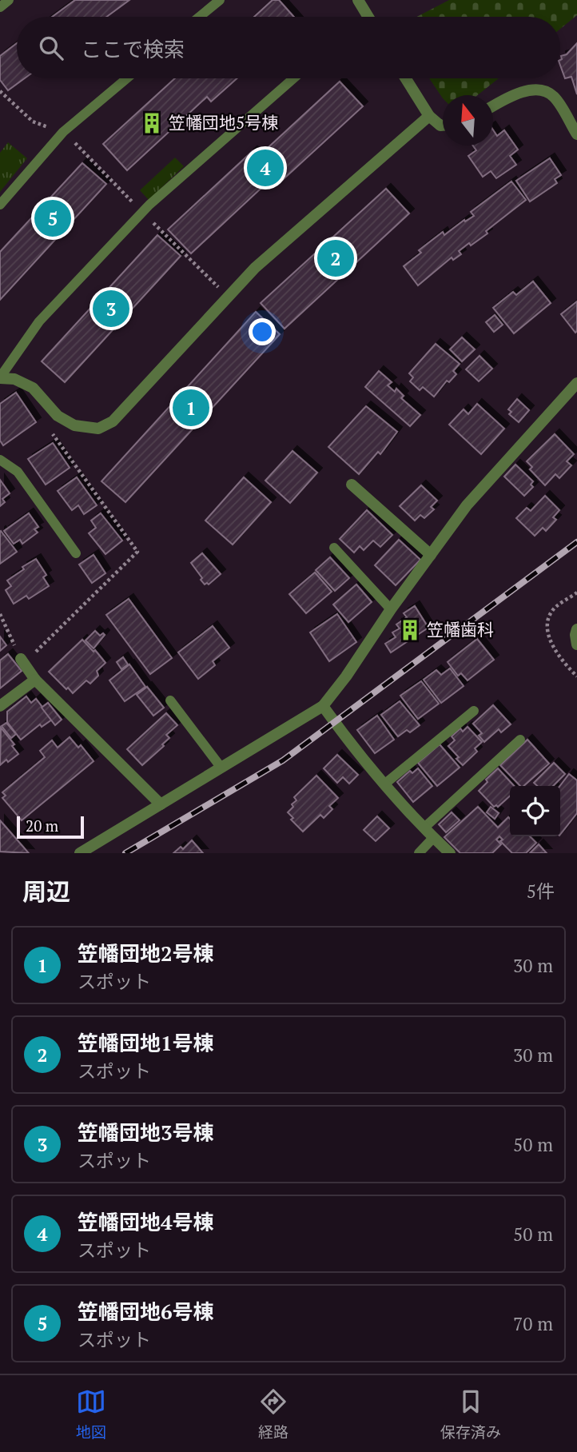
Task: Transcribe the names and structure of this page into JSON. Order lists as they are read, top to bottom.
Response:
{
  "places": {
    "building": ["笠幡団地5号棟", "笠幡歯科"]
  },
  "scale_bar": "20 m",
  "north": "top",
  "page": {
    "search": "ここで検索",
    "pins": [
      "4",
      "5",
      "2",
      "3",
      "1"
    ],
    "scale": "20 m",
    "heading": ["周辺", "5件"],
    "list": [
      {
        "mark": "1",
        "name": "笠幡団地2号棟",
        "note": "スポット",
        "value": "30 m"
      },
      {
        "mark": "2",
        "name": "笠幡団地1号棟",
        "note": "スポット",
        "value": "30 m"
      },
      {
        "mark": "3",
        "name": "笠幡団地3号棟",
        "note": "スポット",
        "value": "50 m"
      },
      {
        "mark": "4",
        "name": "笠幡団地4号棟",
        "note": "スポット",
        "value": "50 m"
      },
      {
        "mark": "5",
        "name": "笠幡団地6号棟",
        "note": "スポット",
        "value": "70 m"
      }
    ],
    "nav": ["地図", "経路", "保存済み"]
  }
}
